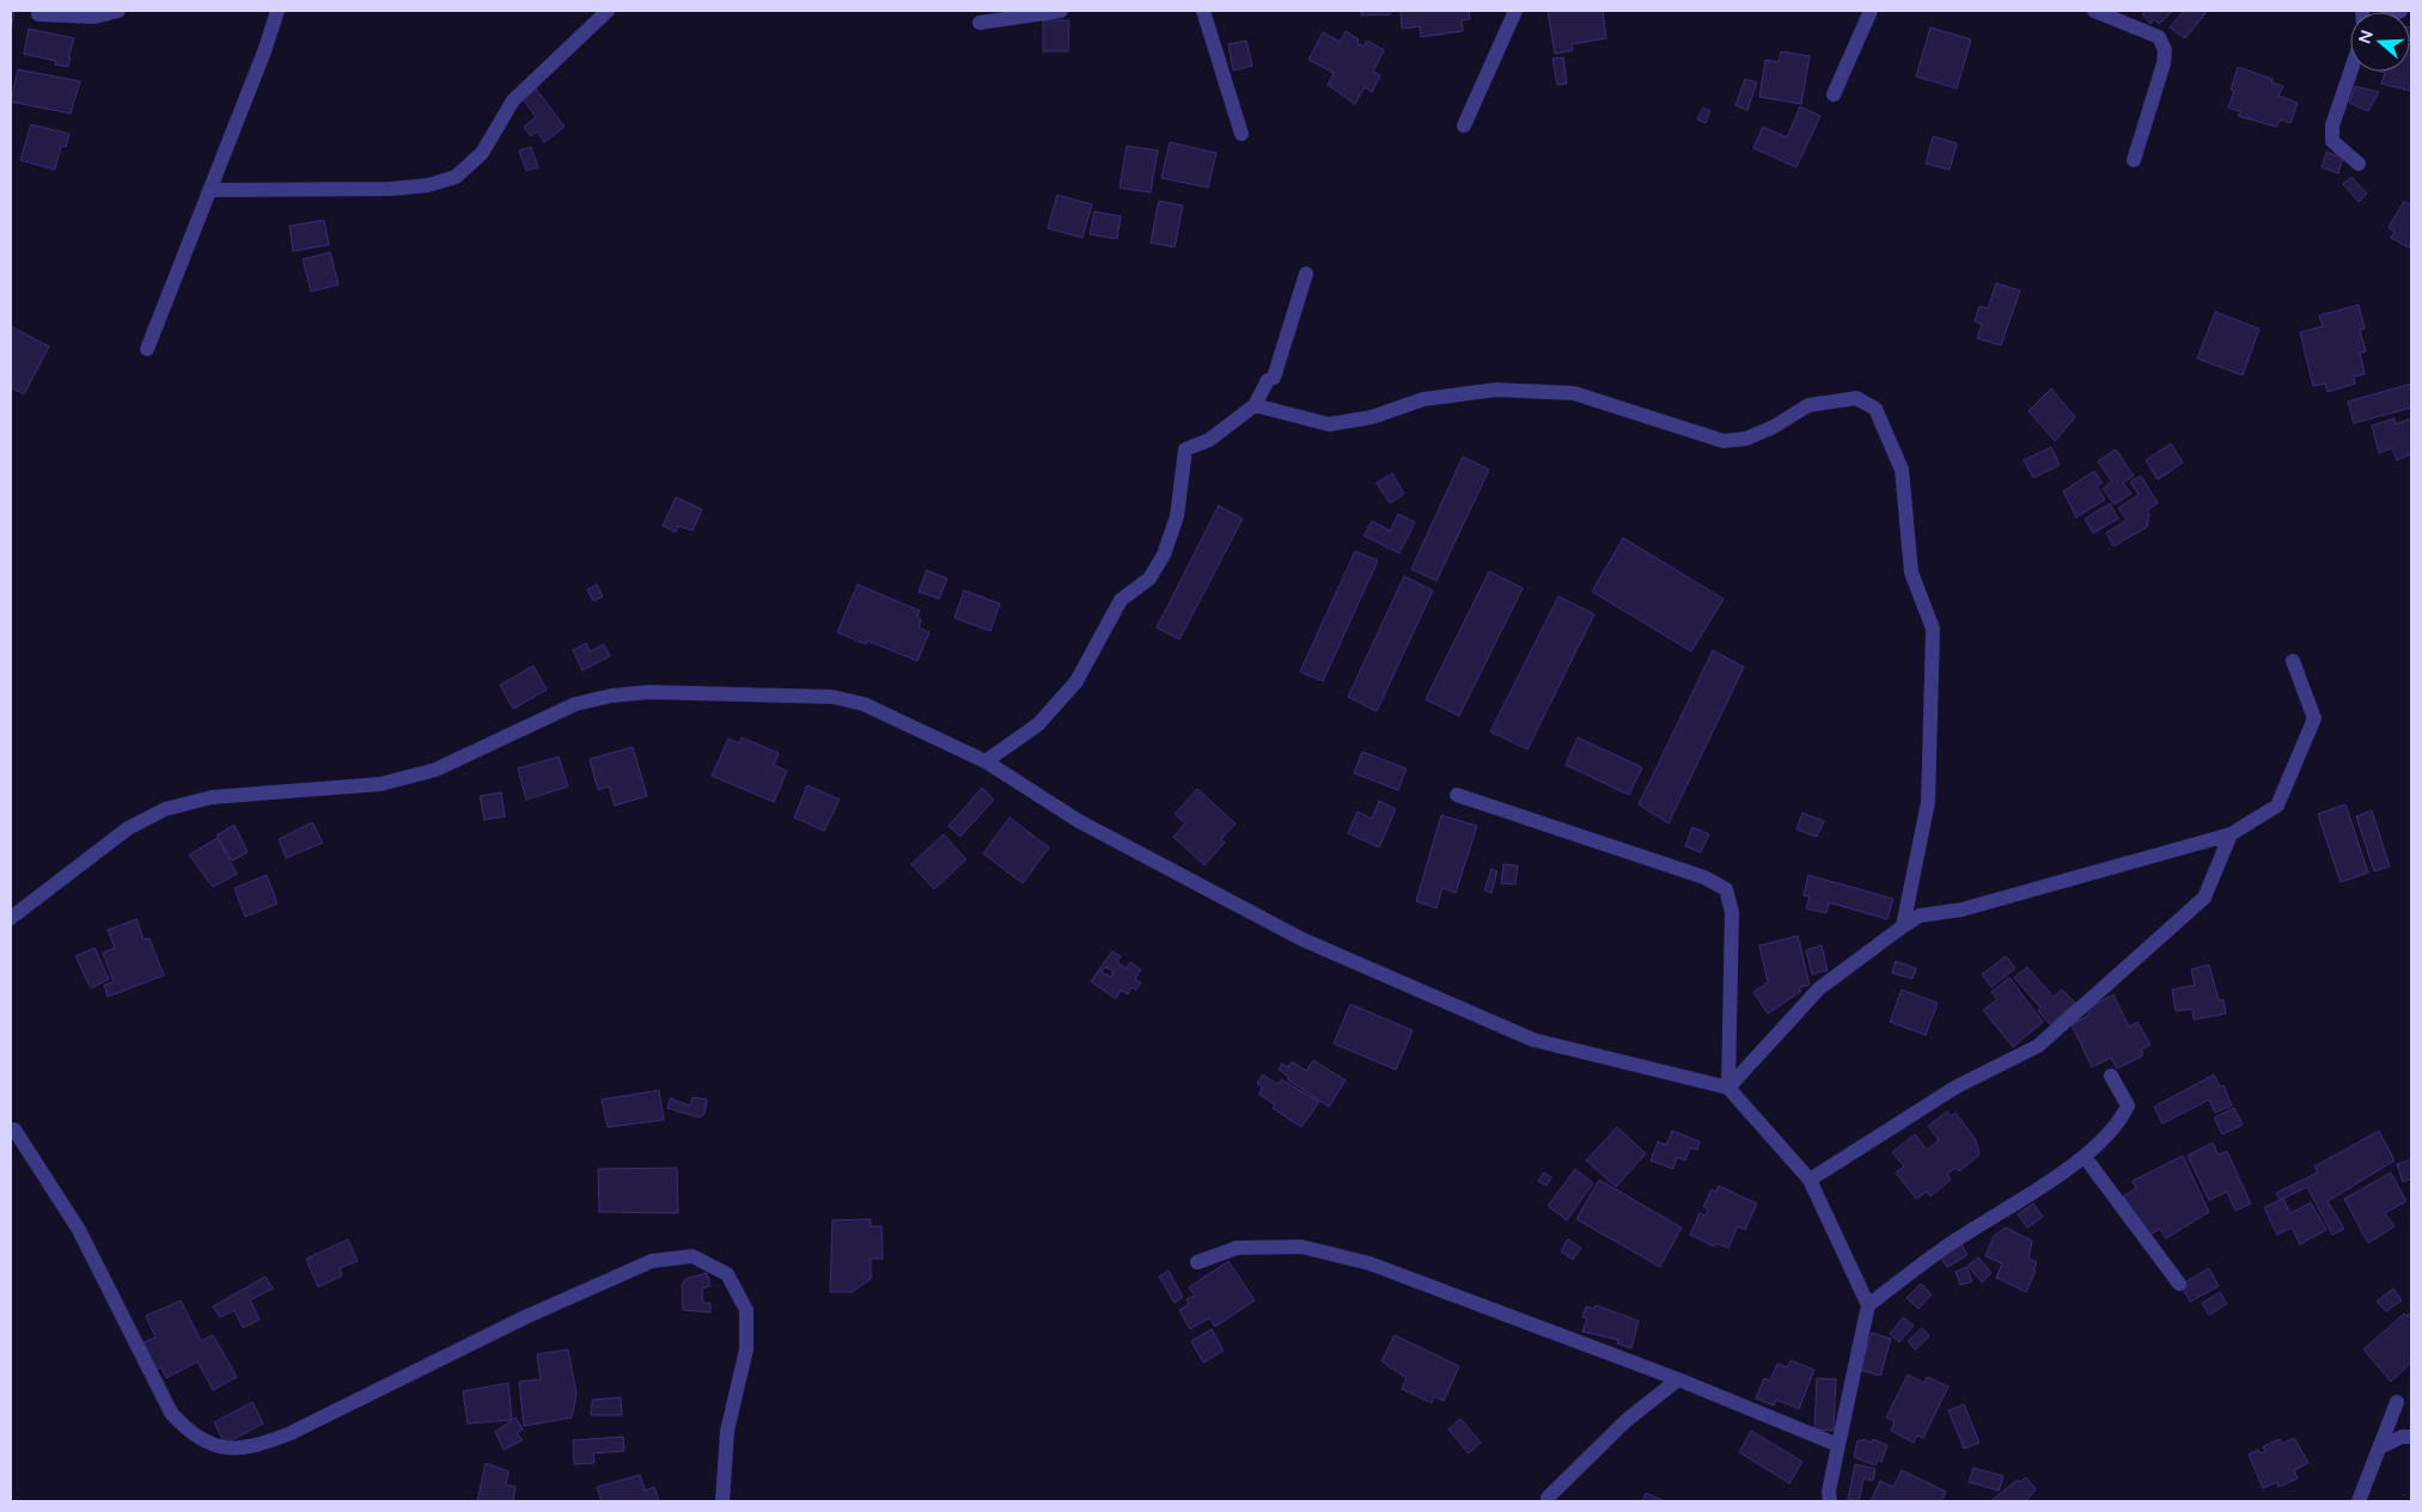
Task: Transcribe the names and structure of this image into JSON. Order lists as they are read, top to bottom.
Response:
{
  "north": "left"
}
